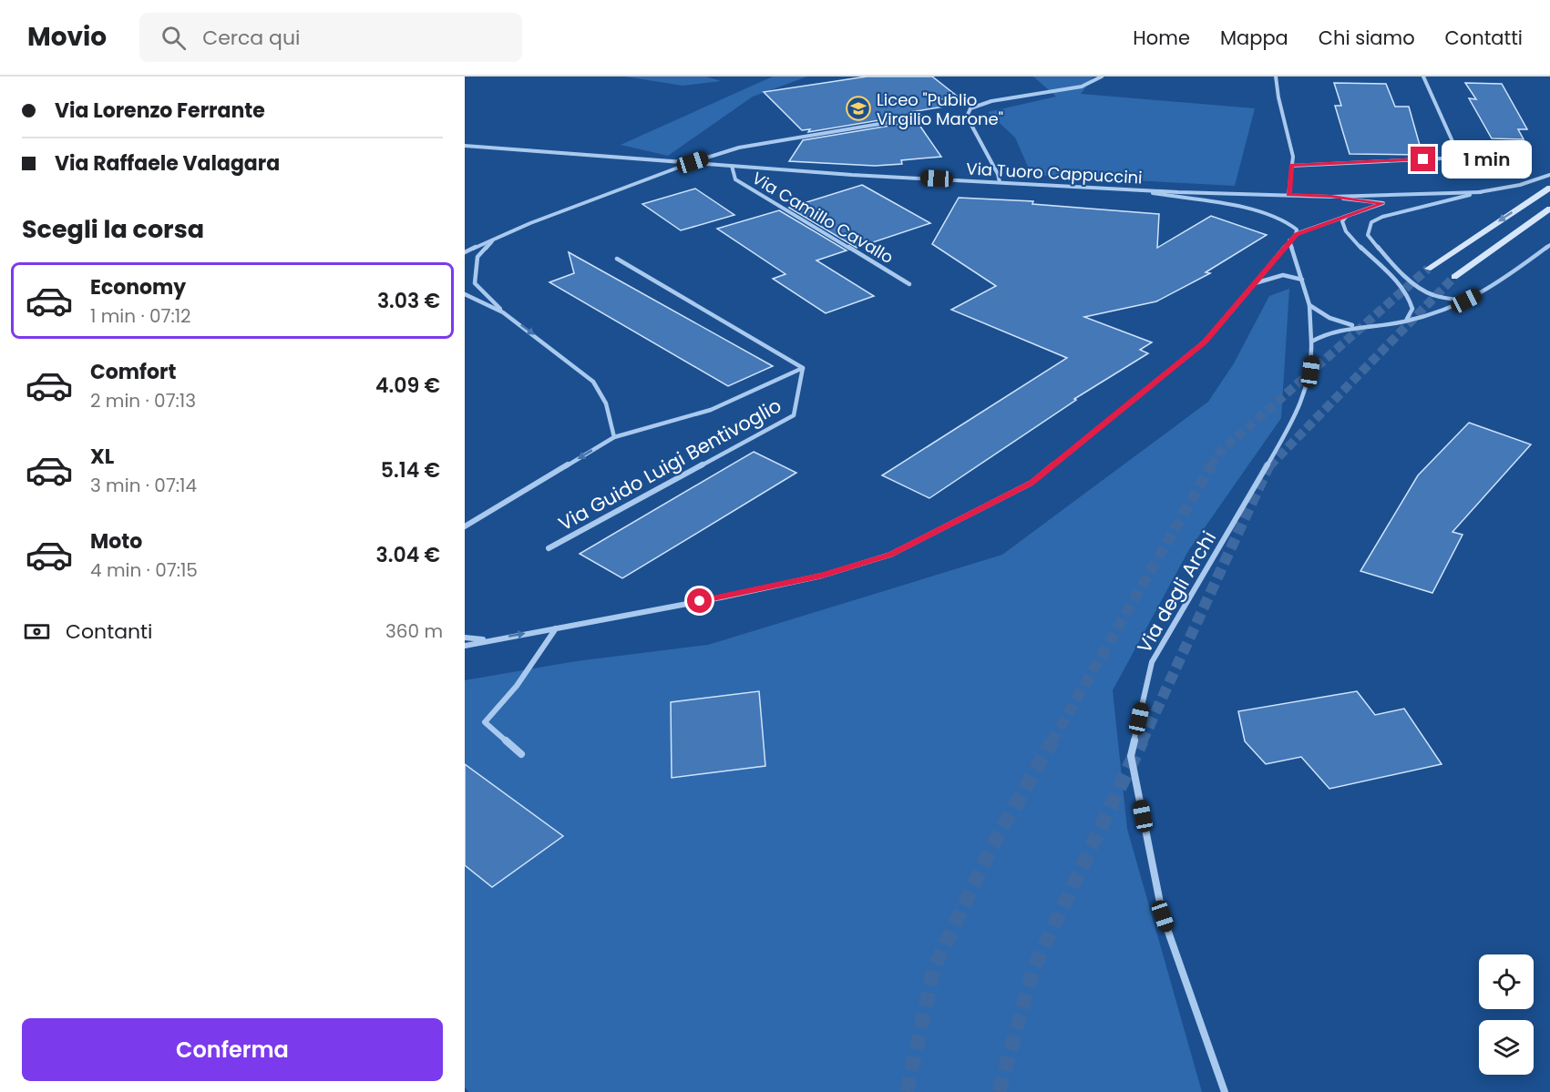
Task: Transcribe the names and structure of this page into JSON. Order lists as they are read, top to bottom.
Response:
{
  "streets": {
    "street": [
      "Via Tuoro Cappuccini",
      "Via Camillo Cavallo",
      "Via Guido Luigi Bentivoglio",
      "Via degli Archi"
    ]
  },
  "crossings": [
    ["Via Tuoro Cappuccini", "Via Camillo Cavallo"]
  ],
  "places": {
    "school or university": ["Liceo \"Publio Virgilio Marone\""]
  },
  "page": {
    "header": "Movio",
    "search": "Cerca qui",
    "nav": [
      "Home",
      "Mappa",
      "Chi siamo",
      "Contatti"
    ],
    "banner": ["Via Lorenzo Ferrante", "Via Raffaele Valagara"],
    "bubble": "1 min",
    "heading": "Scegli la corsa",
    "list": [
      {
        "name": "Economy",
        "note": "1 min · 07:12",
        "value": "3.03 €"
      },
      {
        "name": "Comfort",
        "note": "2 min · 07:13",
        "value": "4.09 €"
      },
      {
        "name": "XL",
        "note": "3 min · 07:14",
        "value": "5.14 €"
      },
      {
        "name": "Moto",
        "note": "4 min · 07:15",
        "value": "3.04 €"
      }
    ],
    "pay": ["Contanti", "360 m"],
    "buttons": "Conferma"
  }
}
